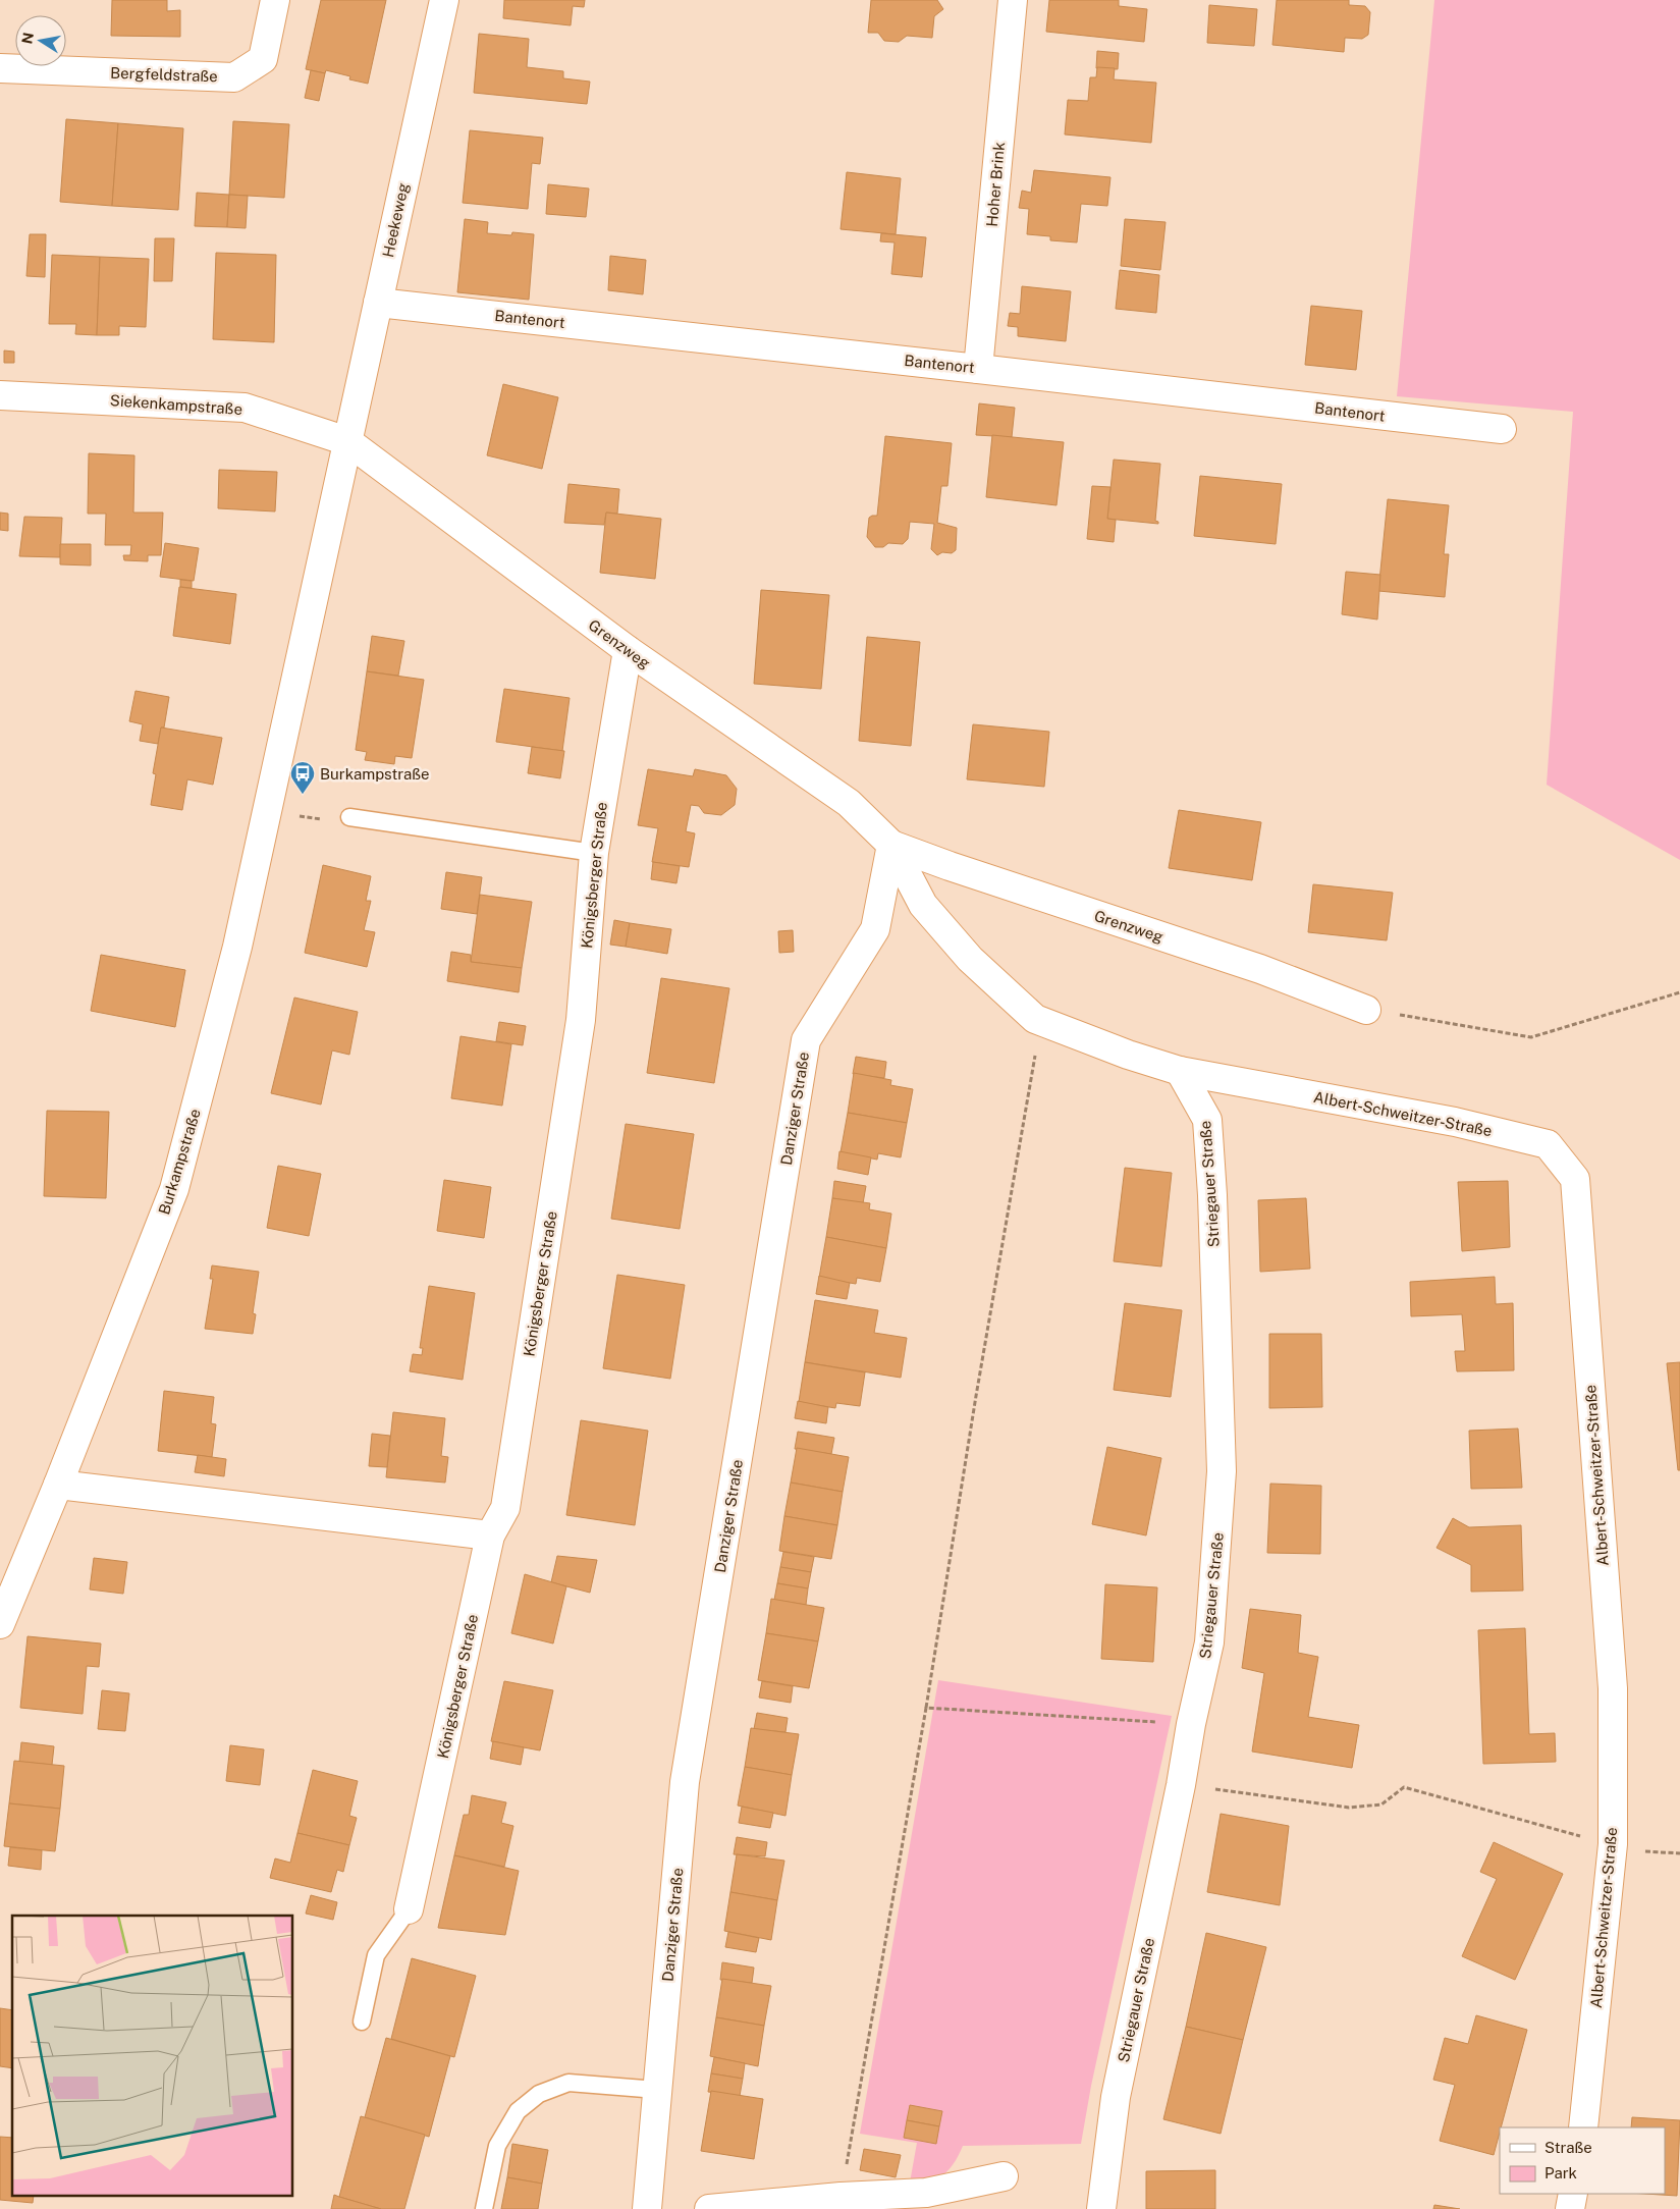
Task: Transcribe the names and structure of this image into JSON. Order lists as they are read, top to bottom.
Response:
{
  "streets": {
    "street": [
      "Bergfeldstraße",
      "Hoher Brink",
      "Heekeweg",
      "Bantenort",
      "Siekenkampstraße",
      "Grenzweg",
      "Königsberger Straße",
      "Danziger Straße",
      "Albert-Schweitzer-Straße",
      "Burkampstraße",
      "Striegauer Straße"
    ]
  },
  "crossings": [
    ["Hoher Brink", "Bantenort"],
    ["Heekeweg", "Bantenort"],
    ["Heekeweg", "Siekenkampstraße"],
    ["Heekeweg", "Grenzweg"],
    ["Heekeweg", "Burkampstraße"],
    ["Siekenkampstraße", "Grenzweg"],
    ["Siekenkampstraße", "Burkampstraße"],
    ["Grenzweg", "Königsberger Straße"],
    ["Grenzweg", "Danziger Straße"],
    ["Grenzweg", "Albert-Schweitzer-Straße"],
    ["Grenzweg", "Burkampstraße"],
    ["Grenzweg", "Striegauer Straße"]
  ],
  "places": {
    "bus stop": ["Burkampstraße"]
  },
  "legend": ["Straße", "Park"],
  "north": "left"
}
